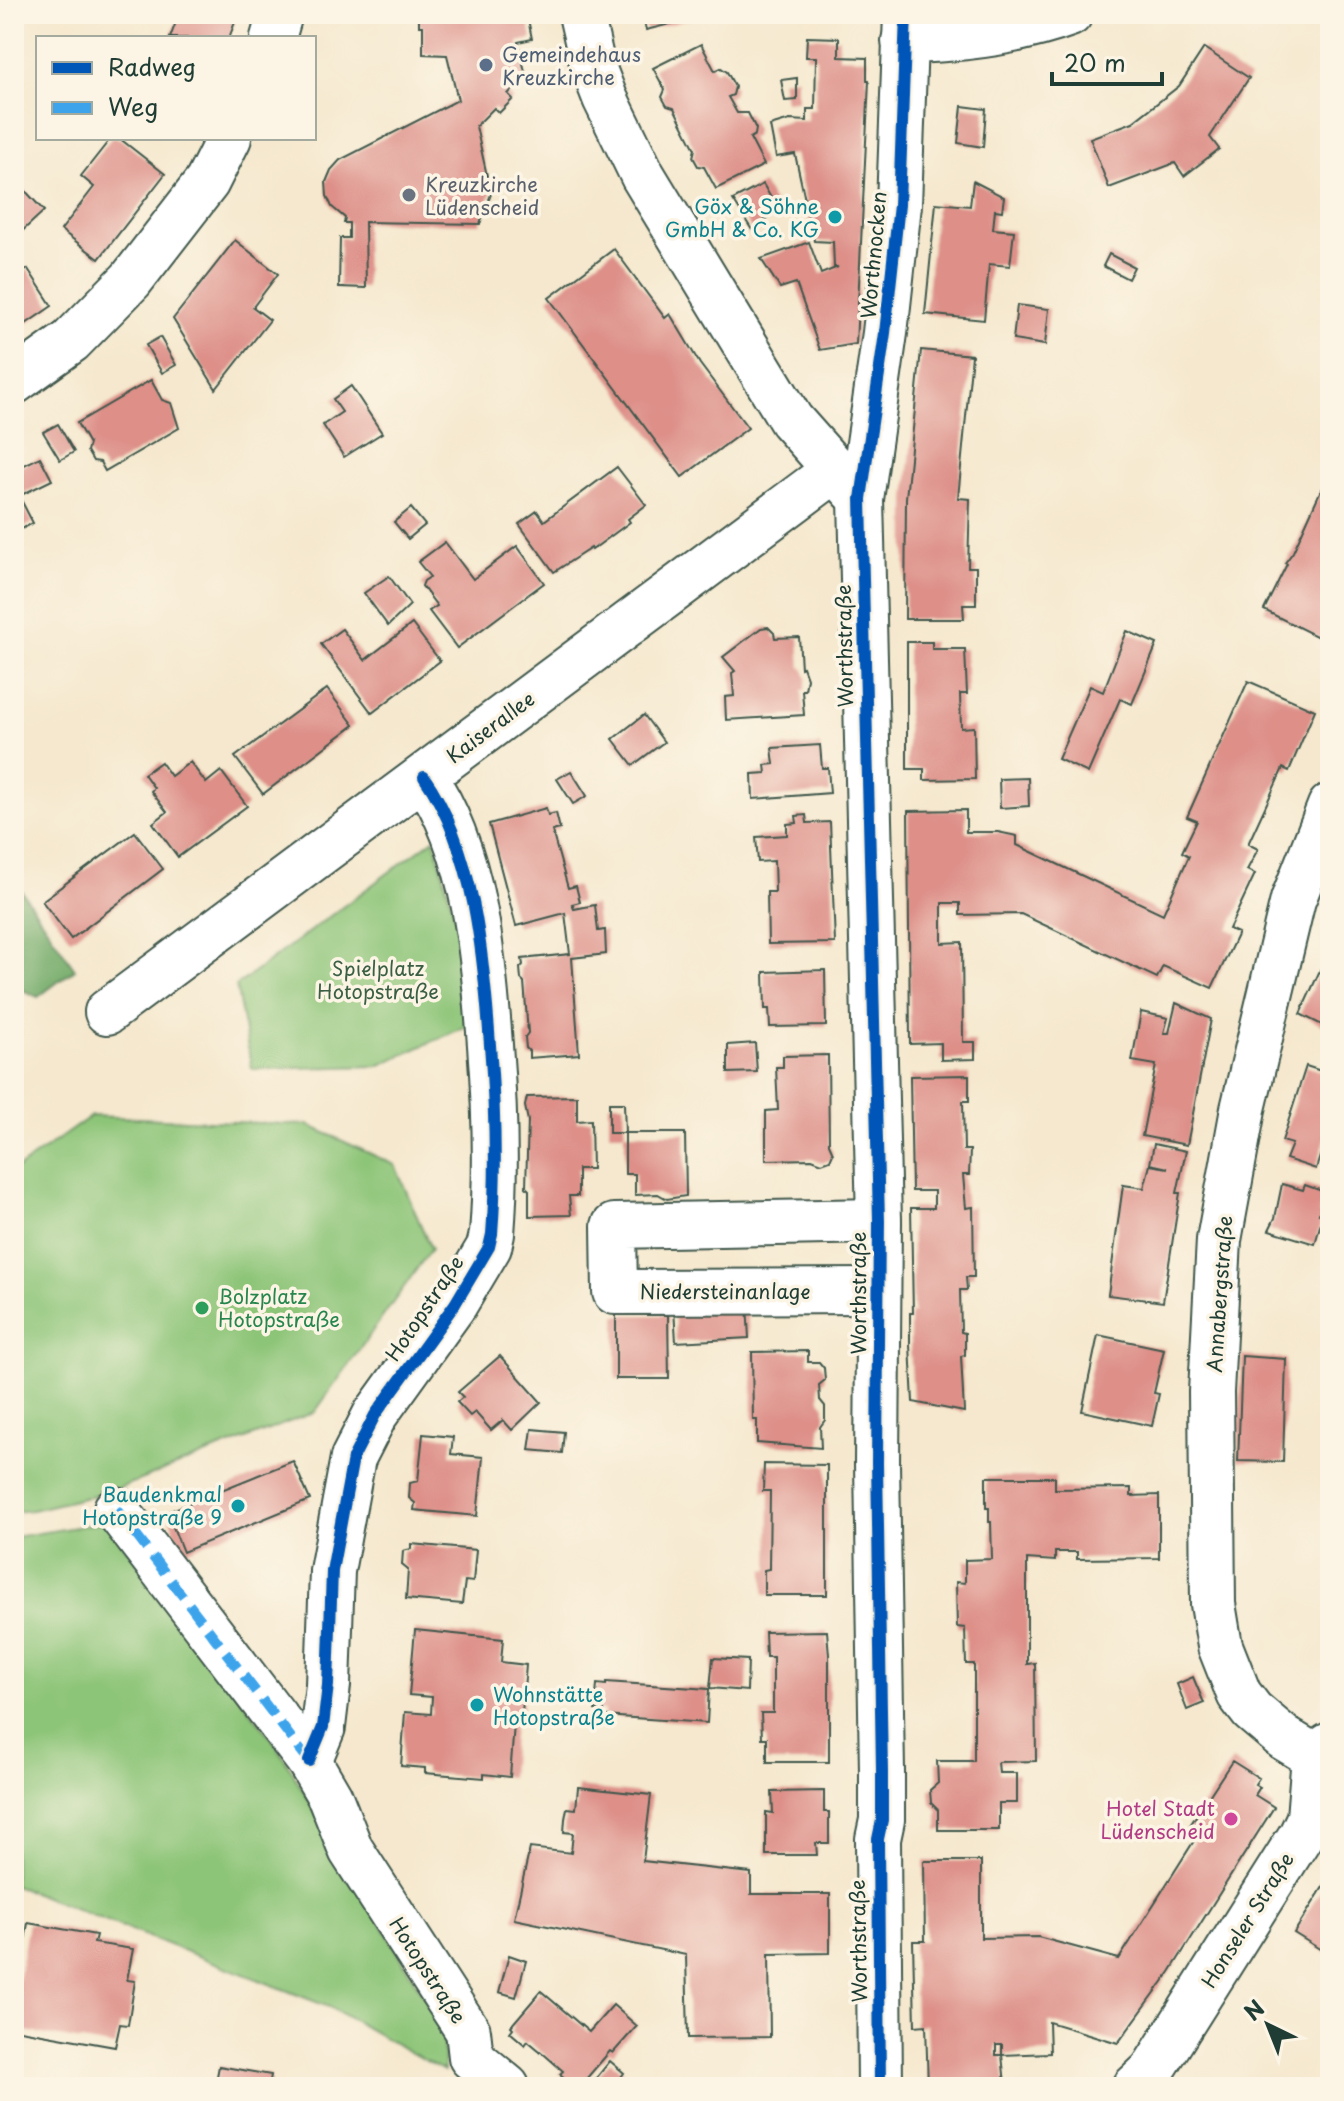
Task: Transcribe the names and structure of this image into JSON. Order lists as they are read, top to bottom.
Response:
{
  "streets": {
    "street": [
      "Worthnocken",
      "Worthstraße",
      "Kaiserallee",
      "Niedersteinanlage",
      "Annabergstraße",
      "Hotopstraße",
      "Honseler Straße"
    ]
  },
  "crossings": [
    ["Worthnocken", "Worthstraße"],
    ["Worthnocken", "Kaiserallee"],
    ["Worthstraße", "Kaiserallee"],
    ["Worthstraße", "Niedersteinanlage"],
    ["Kaiserallee", "Hotopstraße"],
    ["Annabergstraße", "Honseler Straße"]
  ],
  "parks": ["Spielplatz Hotopstraße"],
  "places": [
    "Gemeindehaus Kreuzkirche",
    "Kreuzkirche Lüdenscheid",
    "Göx & Söhne GmbH & Co. KG",
    "Bolzplatz Hotopstraße",
    "Baudenkmal Hotopstraße 9",
    "Wohnstätte Hotopstraße",
    "Hotel Stadt Lüdenscheid"
  ],
  "legend": ["Radweg", "Weg"],
  "scale_bar": "20 m",
  "north": "top left"
}
